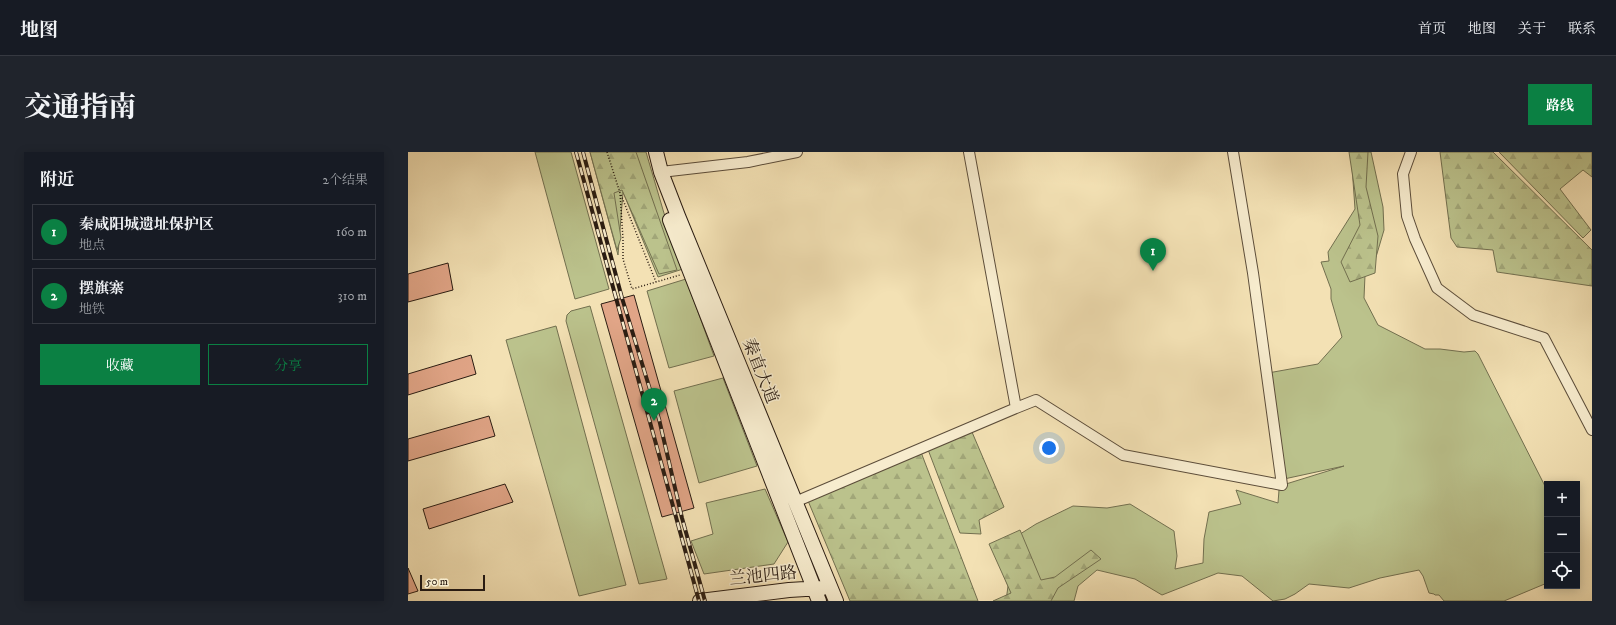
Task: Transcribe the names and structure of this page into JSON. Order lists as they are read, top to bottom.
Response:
{
  "streets": {
    "street": ["秦直大道", "兰池四路"]
  },
  "crossings": [
    ["秦直大道", "兰池四路"]
  ],
  "scale_bar": "50 m",
  "page": {
    "header": "地图",
    "nav": [
      "首页",
      "地图",
      "关于",
      "联系"
    ],
    "title": "交通指南",
    "buttons": [
      "路线",
      ["收藏", "分享"]
    ],
    "heading": ["附近", "2个结果"],
    "list": [
      {
        "mark": "1",
        "name": "秦咸阳城遗址保护区",
        "note": "地点",
        "value": "160 m"
      },
      {
        "mark": "2",
        "name": "摆旗寨",
        "note": "地铁",
        "value": "310 m"
      }
    ],
    "pins": ["1", "2"],
    "map_buttons": ["+", "−"],
    "scale": "50 m"
  }
}
